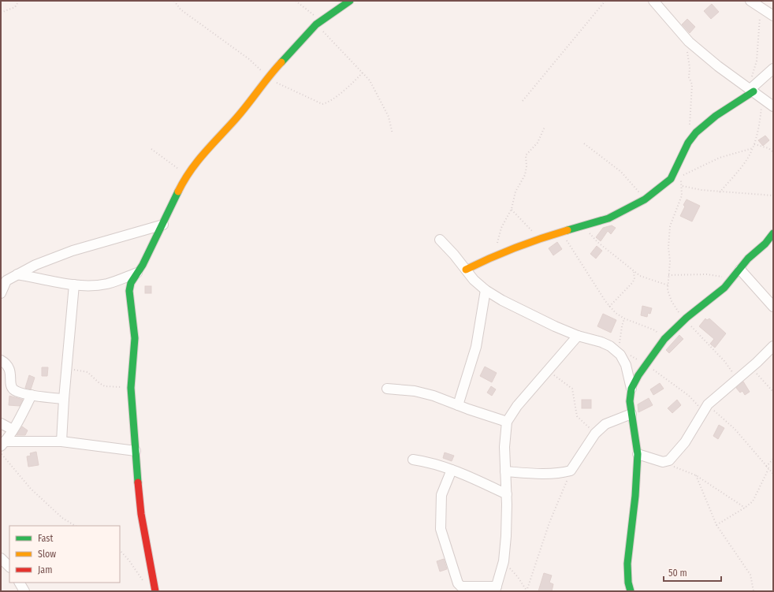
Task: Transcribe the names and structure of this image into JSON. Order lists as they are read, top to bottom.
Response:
{
  "legend": ["Fast", "Slow", "Jam"],
  "scale_bar": "50 m"
}
